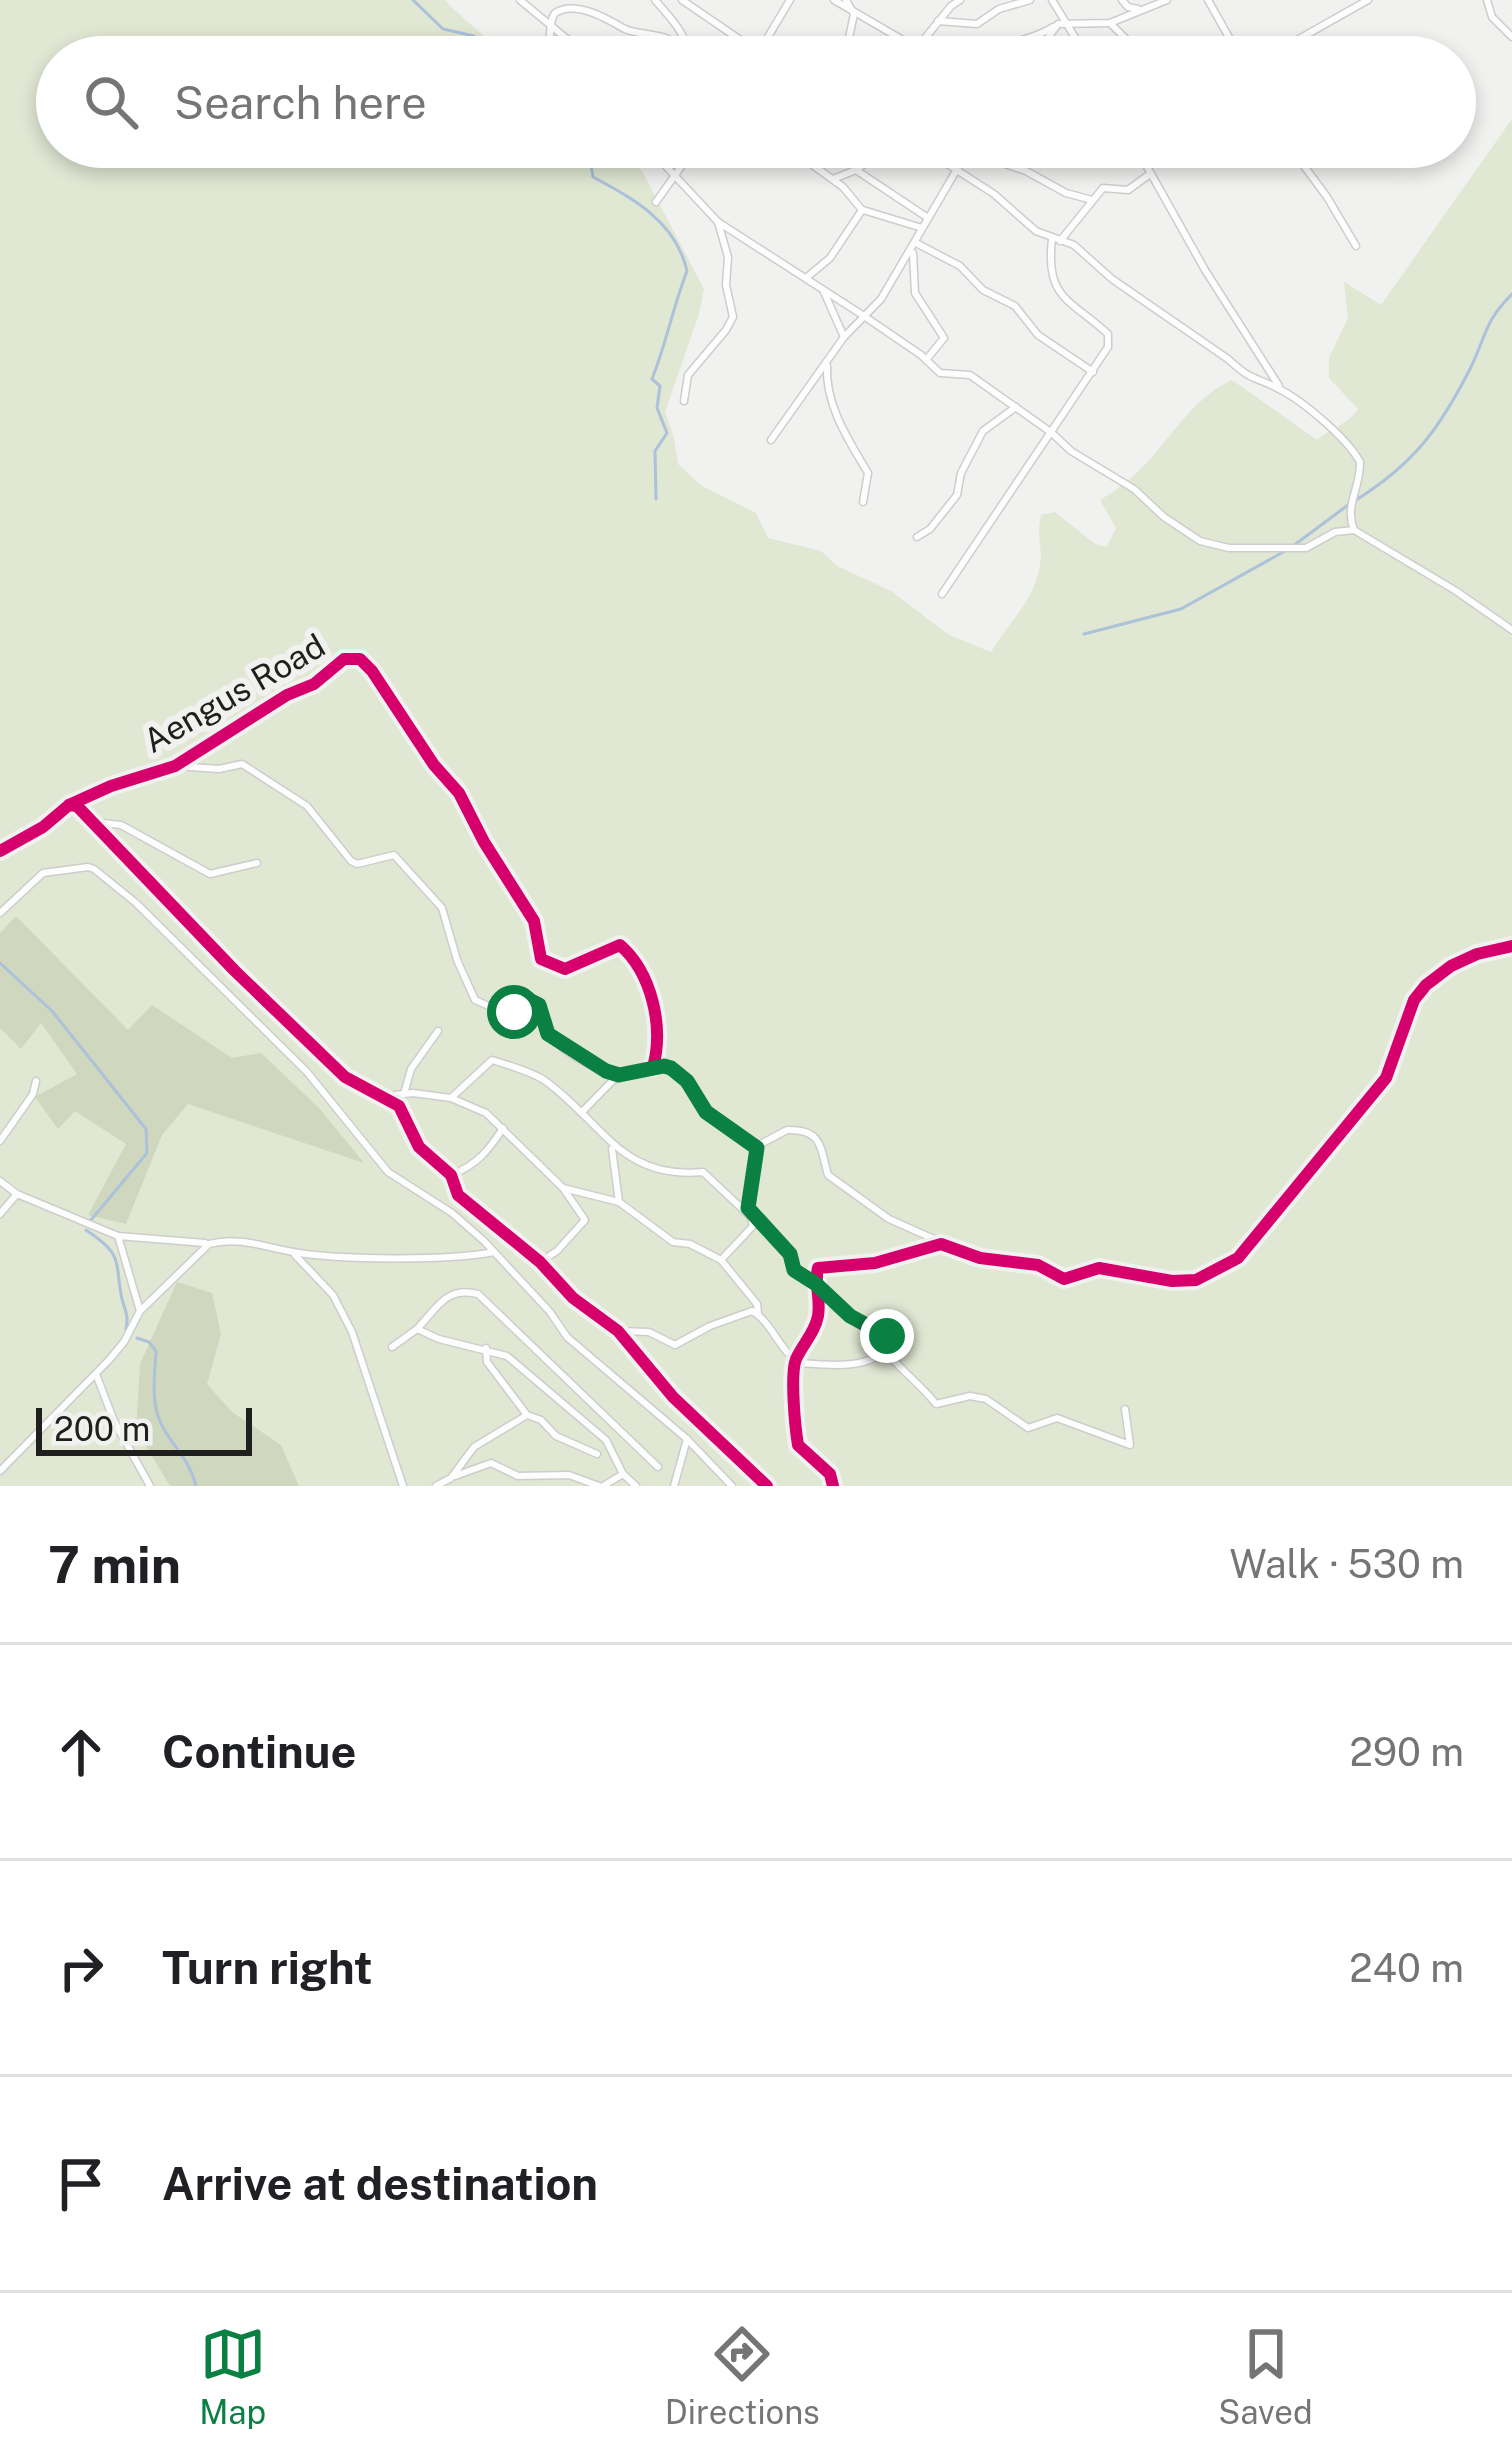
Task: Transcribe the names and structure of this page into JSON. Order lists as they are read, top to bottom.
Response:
{
  "streets": {
    "street": ["Aengus Road"]
  },
  "scale_bar": "200 m",
  "page": {
    "search": "Search here",
    "scale": "200 m",
    "heading": ["7 min", "Walk · 530 m"],
    "list": [
      ["Continue", "290 m"],
      ["Turn right", "240 m"],
      "Arrive at destination"
    ],
    "nav": ["Map", "Directions", "Saved"]
  }
}
